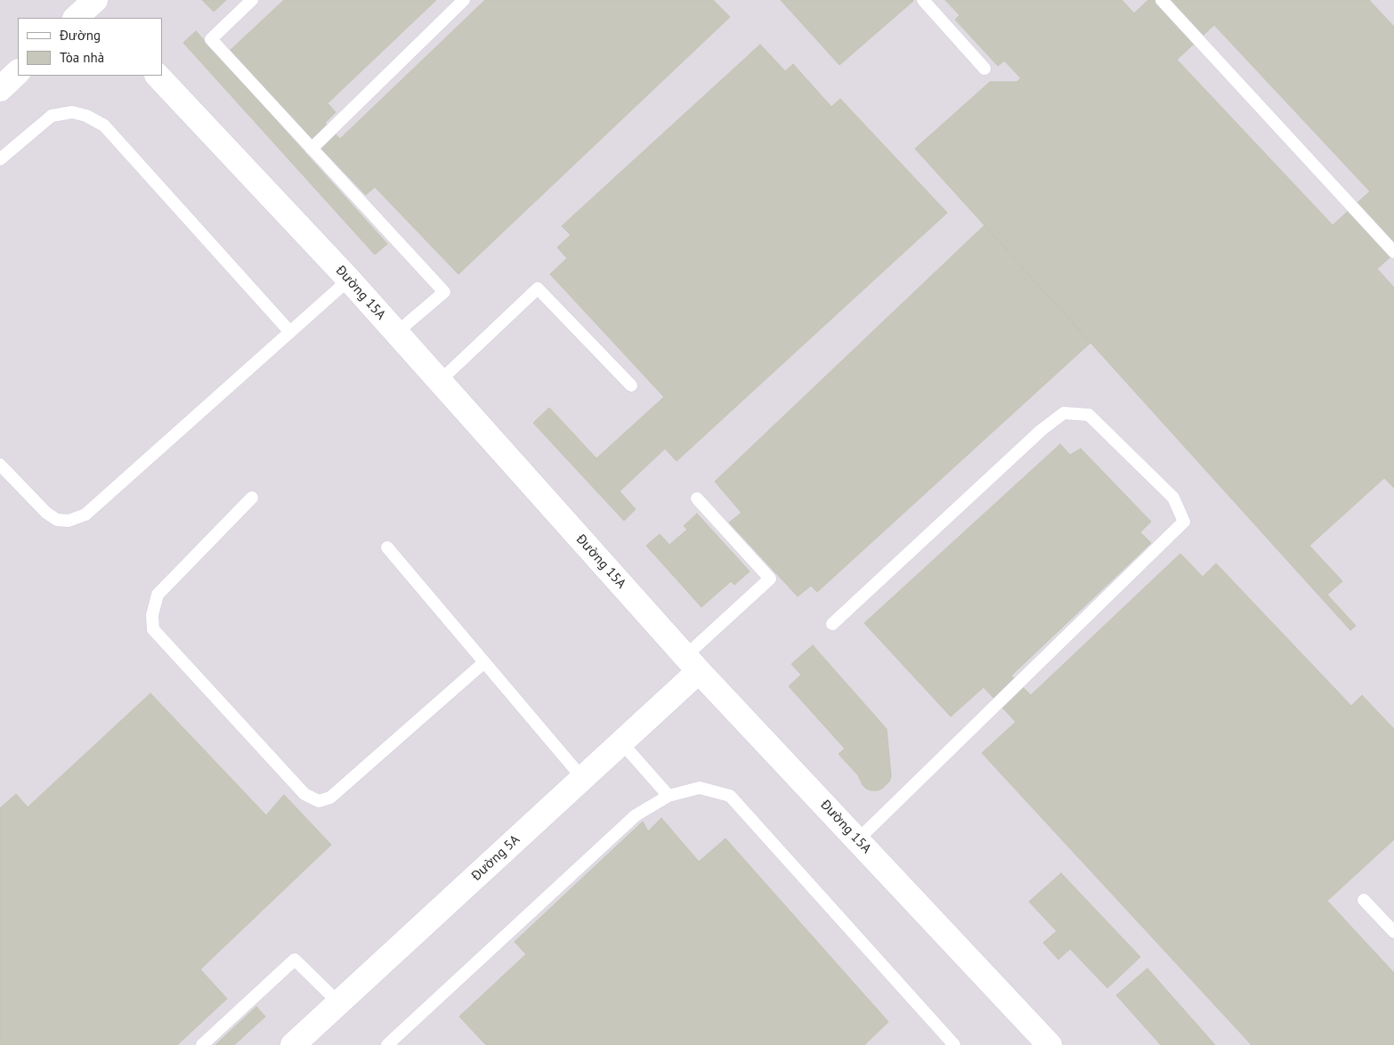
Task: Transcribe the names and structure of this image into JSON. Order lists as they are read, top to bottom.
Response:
{
  "streets": {
    "street": ["Đường 15A", "Đường 5A"]
  },
  "crossings": [
    ["Đường 15A", "Đường 5A"]
  ],
  "legend": ["Đường", "Tòa nhà"]
}
